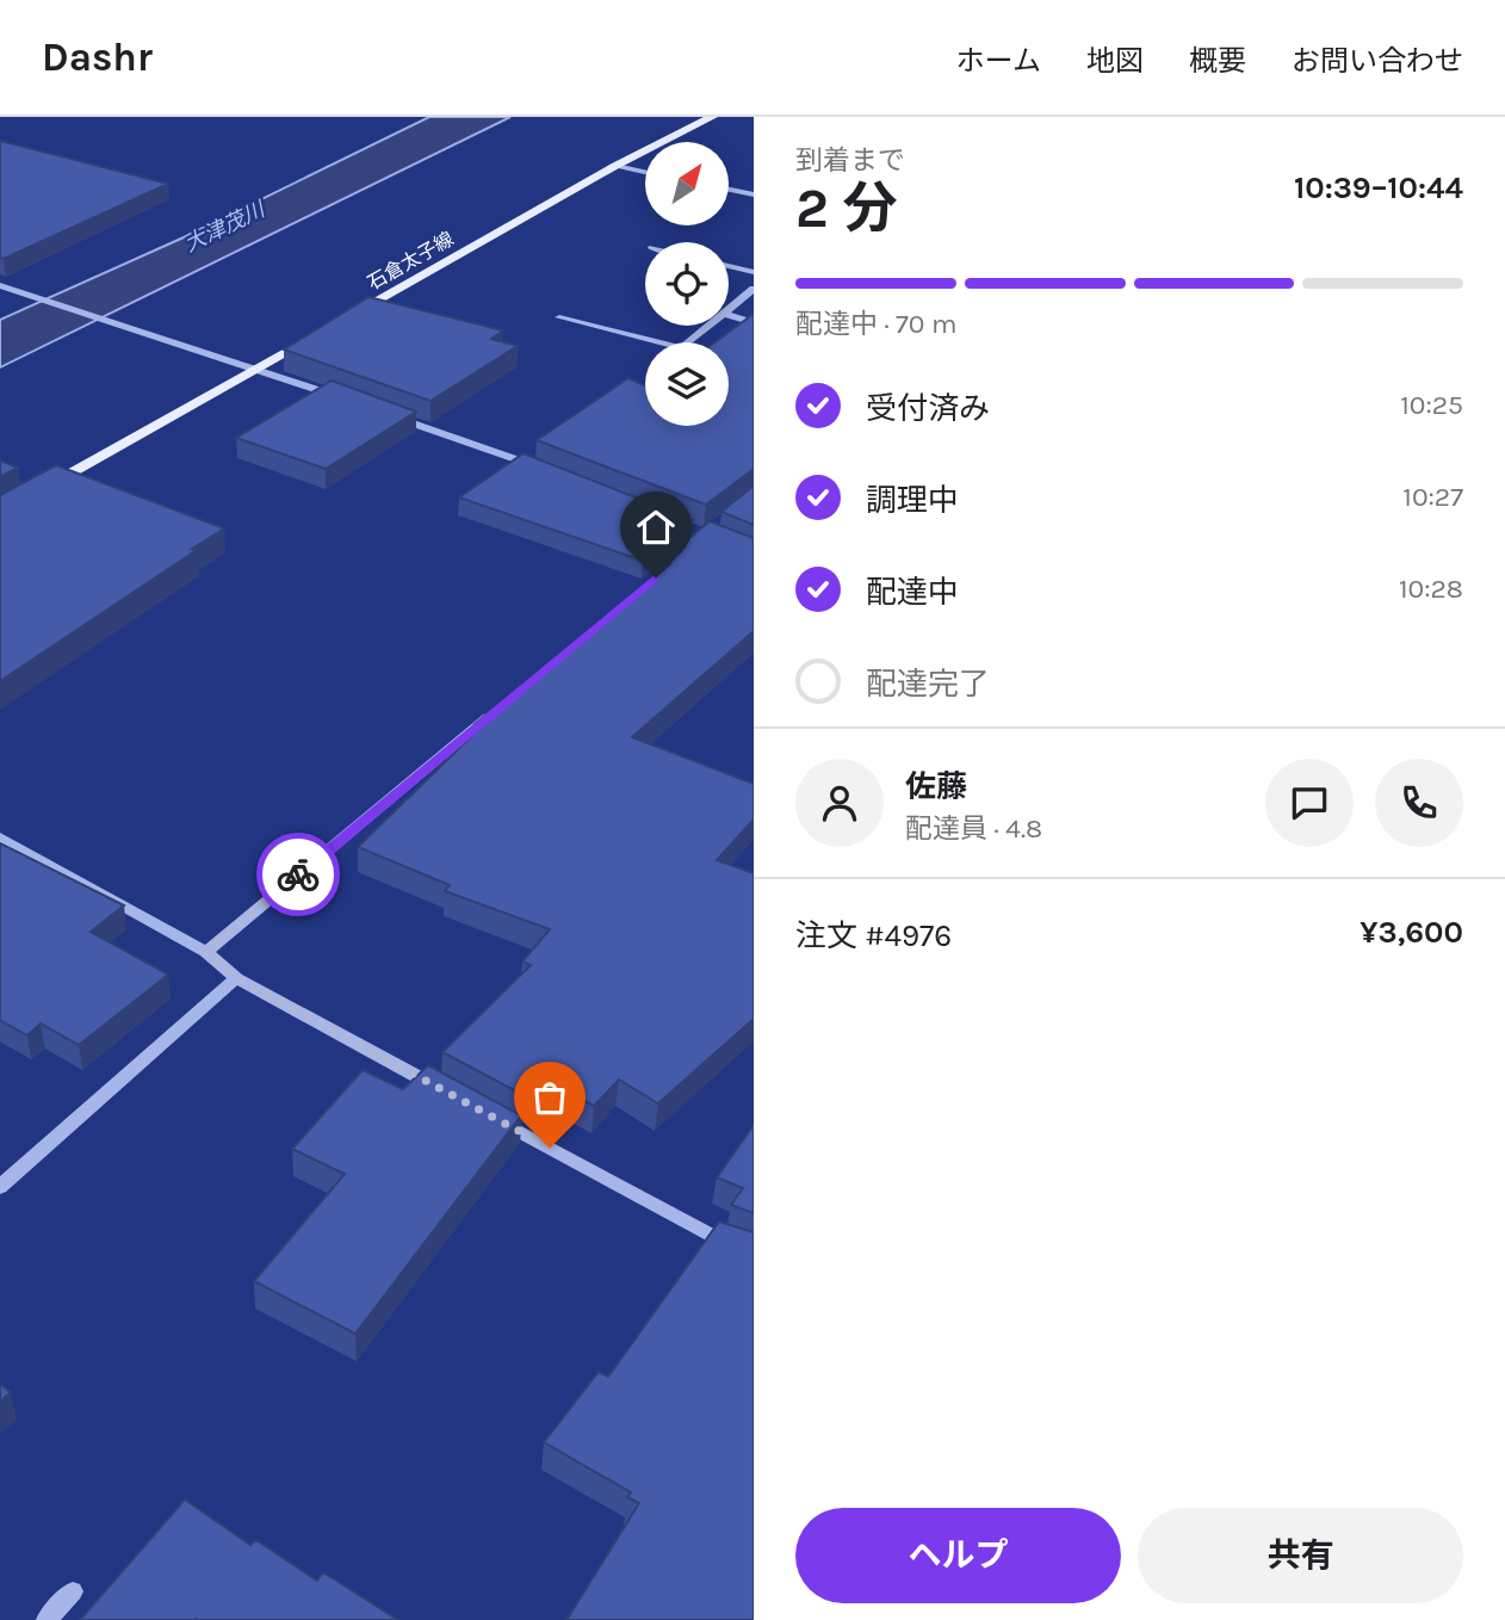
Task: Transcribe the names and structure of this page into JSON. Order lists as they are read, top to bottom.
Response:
{
  "streets": {
    "main road": ["石倉太子線"]
  },
  "water": ["大津茂川"],
  "north": "top right",
  "page": {
    "header": "Dashr",
    "nav": [
      "ホーム",
      "地図",
      "概要",
      "お問い合わせ"
    ],
    "heading": ["2 分", "到着まで", "10:39–10:44"],
    "panel": [
      "佐藤",
      "配達員 · 4.8",
      "注文 #4976",
      "¥3,600"
    ],
    "bar": "配達中 · 70 m",
    "list": [
      ["受付済み", "10:25"],
      ["調理中", "10:27"],
      ["配達中", "10:28"],
      "配達完了"
    ],
    "buttons": ["ヘルプ", "共有"]
  }
}
